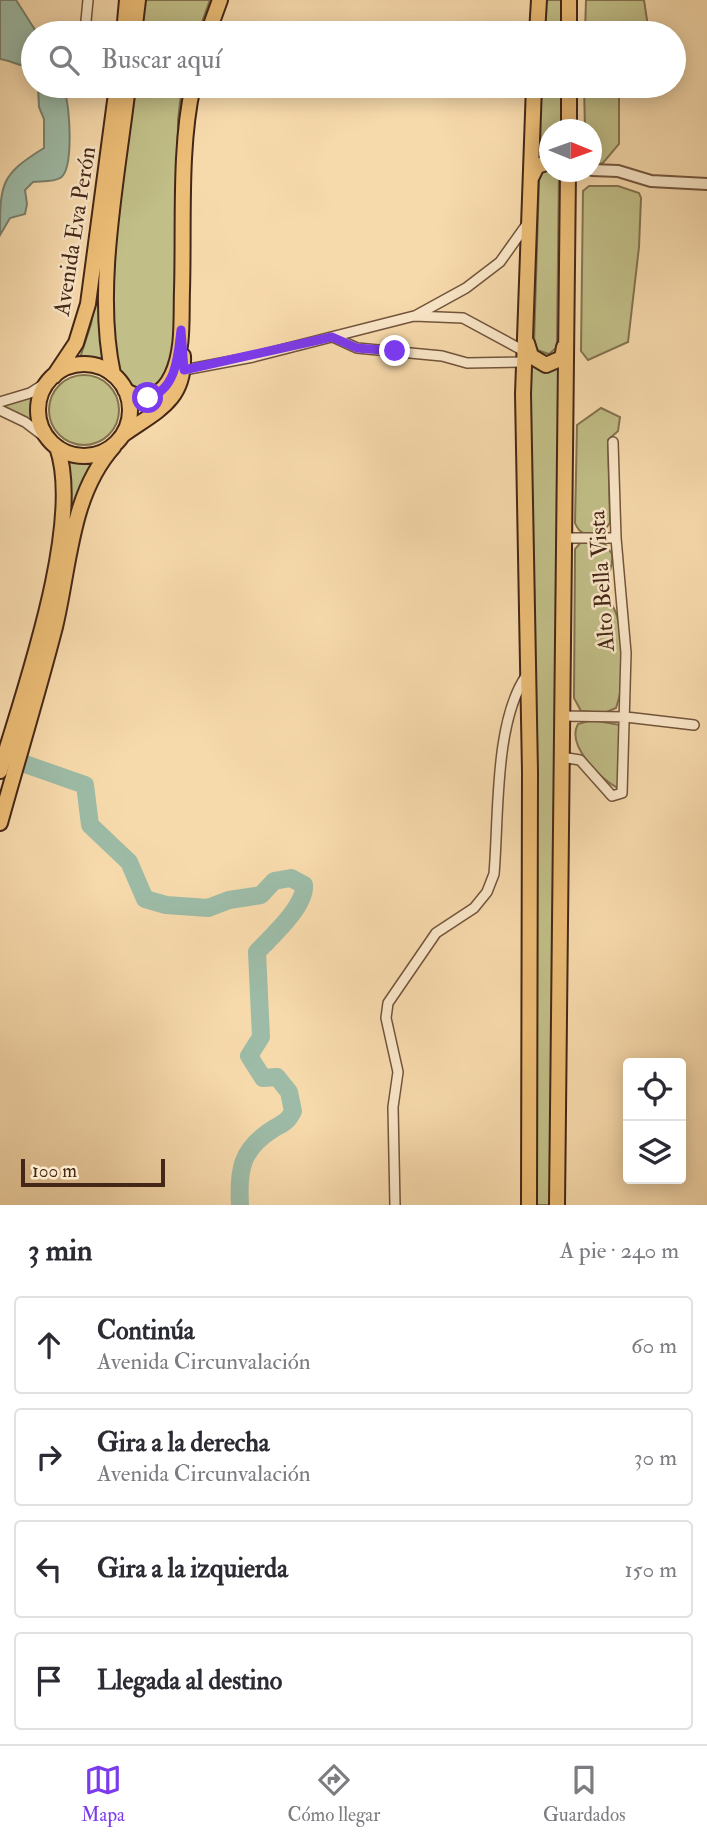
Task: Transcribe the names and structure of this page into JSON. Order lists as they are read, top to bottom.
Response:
{
  "streets": {
    "main road": ["Avenida Eva Perón"],
    "street": ["Alto Bella Vista"]
  },
  "scale_bar": "100 m",
  "north": "right",
  "page": {
    "search": "Buscar aquí",
    "scale": "100 m",
    "heading": ["3 min", "A pie · 240 m"],
    "list": [
      ["Continúa", "Avenida Circunvalación", "60 m"],
      ["Gira a la derecha", "Avenida Circunvalación", "30 m"],
      ["Gira a la izquierda", "150 m"],
      "Llegada al destino"
    ],
    "nav": ["Mapa", "Cómo llegar", "Guardados"]
  }
}
